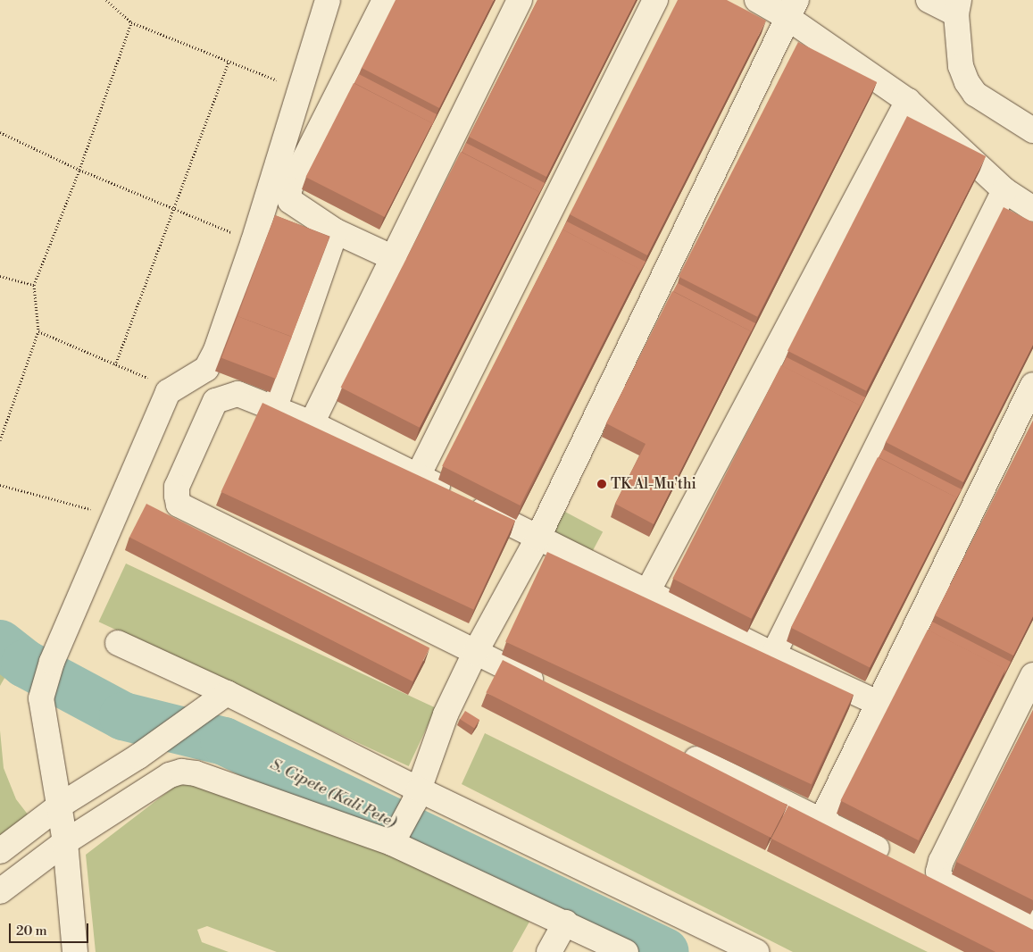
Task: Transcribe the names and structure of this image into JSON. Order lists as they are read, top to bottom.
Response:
{
  "water": ["S. Cipete (Kali Pete)"],
  "places": ["TK Al-Mu'thi"],
  "scale_bar": "20 m"
}
